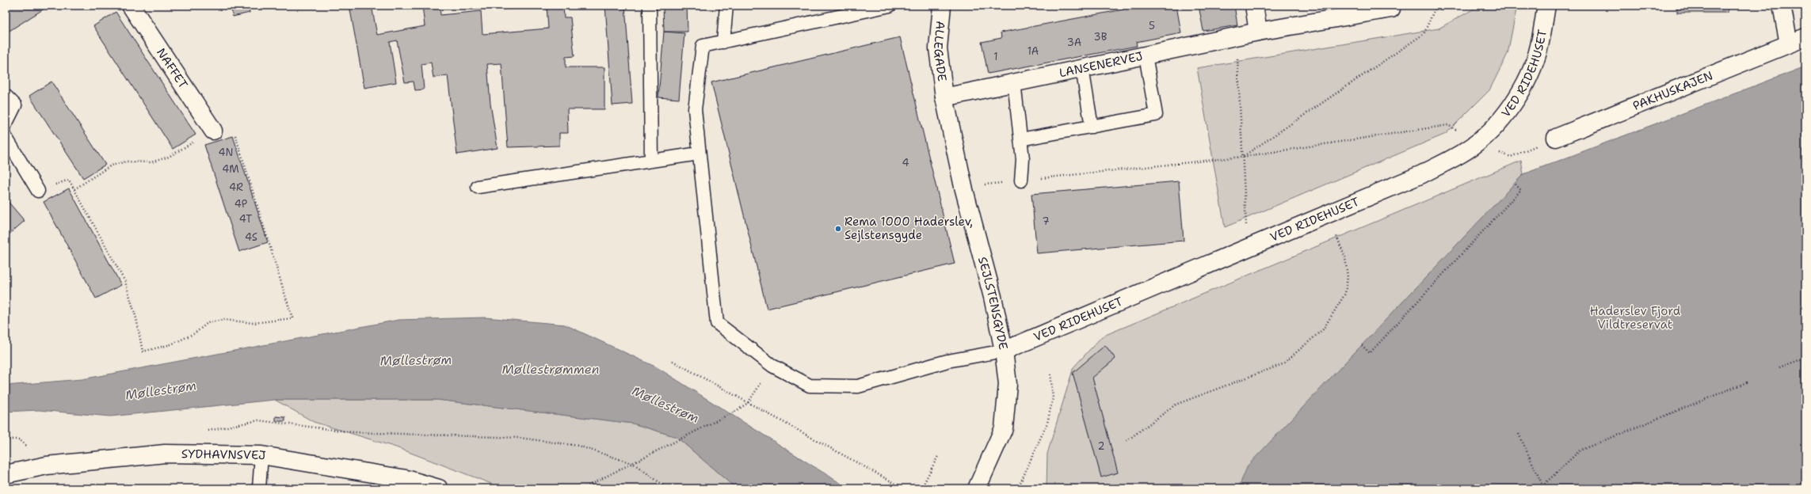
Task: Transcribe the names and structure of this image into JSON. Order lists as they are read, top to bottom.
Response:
{
  "streets": {
    "street": [
      "ALLEGADE",
      "LANSENERVEJ",
      "NAFFET",
      "VED RIDEHUSET",
      "PAKHUSKAJEN",
      "SEJLSTENSGYDE",
      "SYDHAVNSVEJ"
    ]
  },
  "crossings": [
    ["ALLEGADE", "LANSENERVEJ"],
    ["ALLEGADE", "SEJLSTENSGYDE"],
    ["LANSENERVEJ", "SEJLSTENSGYDE"],
    ["VED RIDEHUSET", "SEJLSTENSGYDE"]
  ],
  "water": ["Møllestrøm", "Møllestrømmen"],
  "parks": ["Haderslev Fjord Vildtreservat"],
  "places": ["Rema 1000 Haderslev, Sejlstensgyde"],
  "house_numbers": [
    "5",
    "3B",
    "3A",
    "1A",
    "1",
    "4N",
    "4",
    "4M",
    "4R",
    "4P",
    "4T",
    "7",
    "4S",
    "2"
  ]
}
